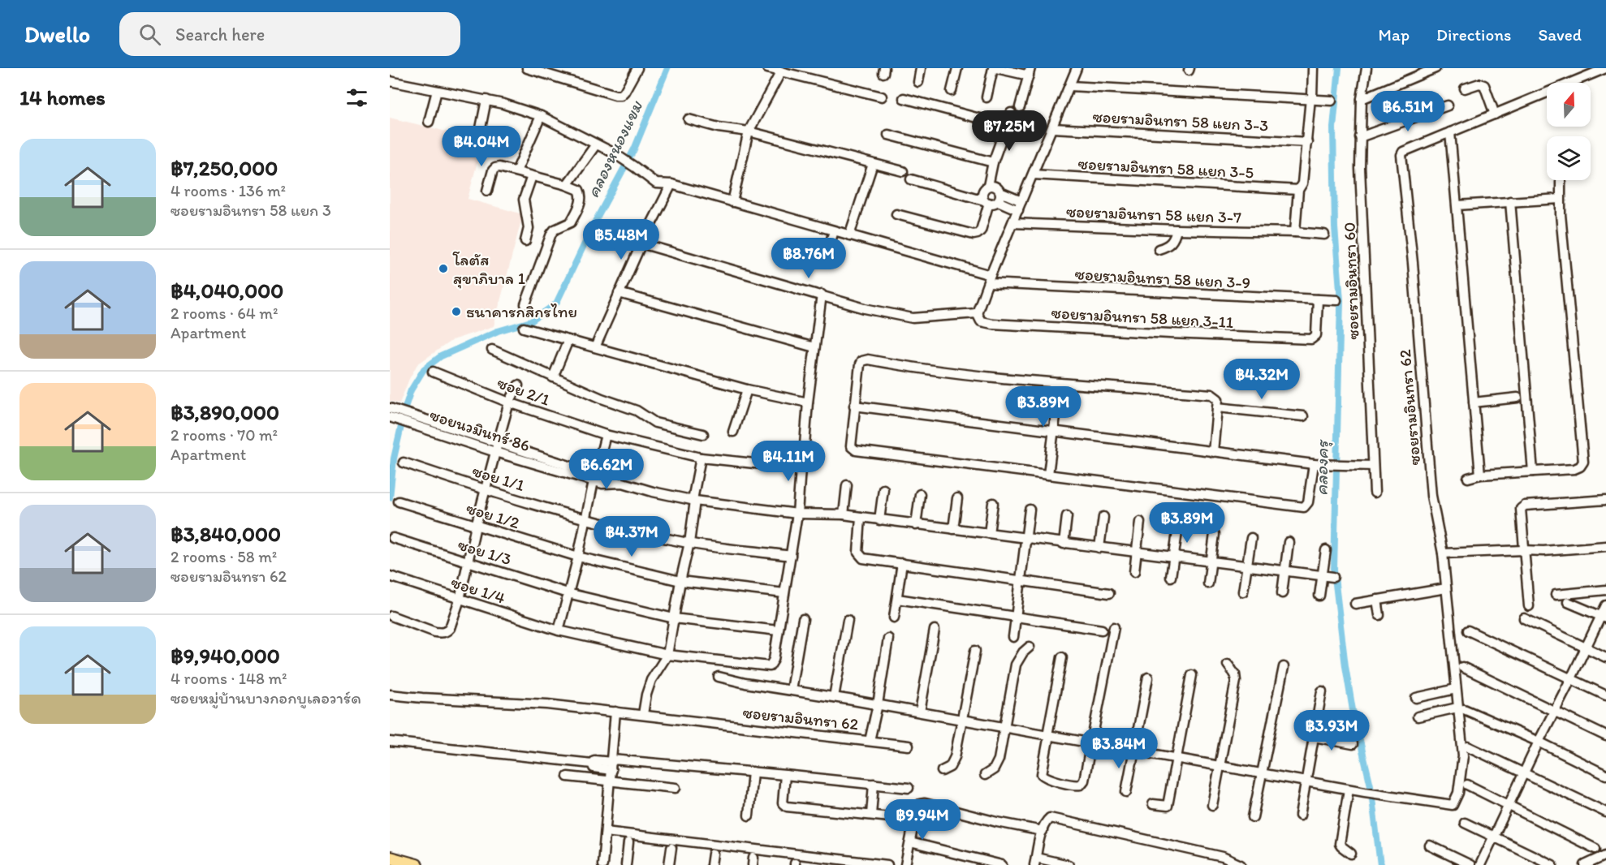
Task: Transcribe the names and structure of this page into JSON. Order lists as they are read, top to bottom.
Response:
{
  "streets": {
    "street": [
      "ซอยรามอินทรา 58 แยก 3-3",
      "ซอยรามอินทรา 58 แยก 3-5",
      "ซอยรามอินทรา 58 แยก 3-7",
      "ซอยรามอินทรา 58 แยก 3-9",
      "ซอยรามอินทรา 60",
      "ซอยรามอินทรา 58 แยก 3-11",
      "ซอย 2/1",
      "ซอยรามอินทรา 62",
      "ซอยนวมินทร์ 86",
      "ซอย 1/1",
      "ซอย 1/2",
      "ซอย 1/3",
      "ซอย 1/4"
    ]
  },
  "crossings": [
    ["ซอยรามอินทรา 58 แยก 3-9", "ซอยรามอินทรา 58 แยก 3-11"],
    ["ซอย 1/3", "ซอย 1/4"]
  ],
  "water": ["คลองหนองแขม", "คลองครุ"],
  "places": ["โลตัส สุขาภิบาล 1", "ธนาคารกสิกรไทย"],
  "north": "top",
  "page": {
    "header": "Dwello",
    "search": "Search here",
    "nav": ["Map", "Directions", "Saved"],
    "heading": "14 homes",
    "price": [
      "฿6.51M",
      "฿7.25M",
      "฿4.04M",
      "฿5.48M",
      "฿8.76M",
      "฿4.32M",
      "฿3.89M",
      "฿4.11M",
      "฿6.62M",
      "฿3.89M",
      "฿4.37M",
      "฿3.93M",
      "฿3.84M",
      "฿9.94M"
    ],
    "list": [
      {
        "name": "฿7,250,000",
        "note": "4 rooms · 136 m² · ซอยรามอินทรา 58 แยก 3"
      },
      {
        "name": "฿4,040,000",
        "note": "2 rooms · 64 m² · Apartment"
      },
      {
        "name": "฿3,890,000",
        "note": "2 rooms · 70 m² · Apartment"
      },
      {
        "name": "฿3,840,000",
        "note": "2 rooms · 58 m² · ซอยรามอินทรา 62"
      },
      {
        "name": "฿9,940,000",
        "note": "4 rooms · 148 m² · ซอยหมู่บ้านบางกอกบูเลอวาร์ด"
      }
    ]
  }
}
